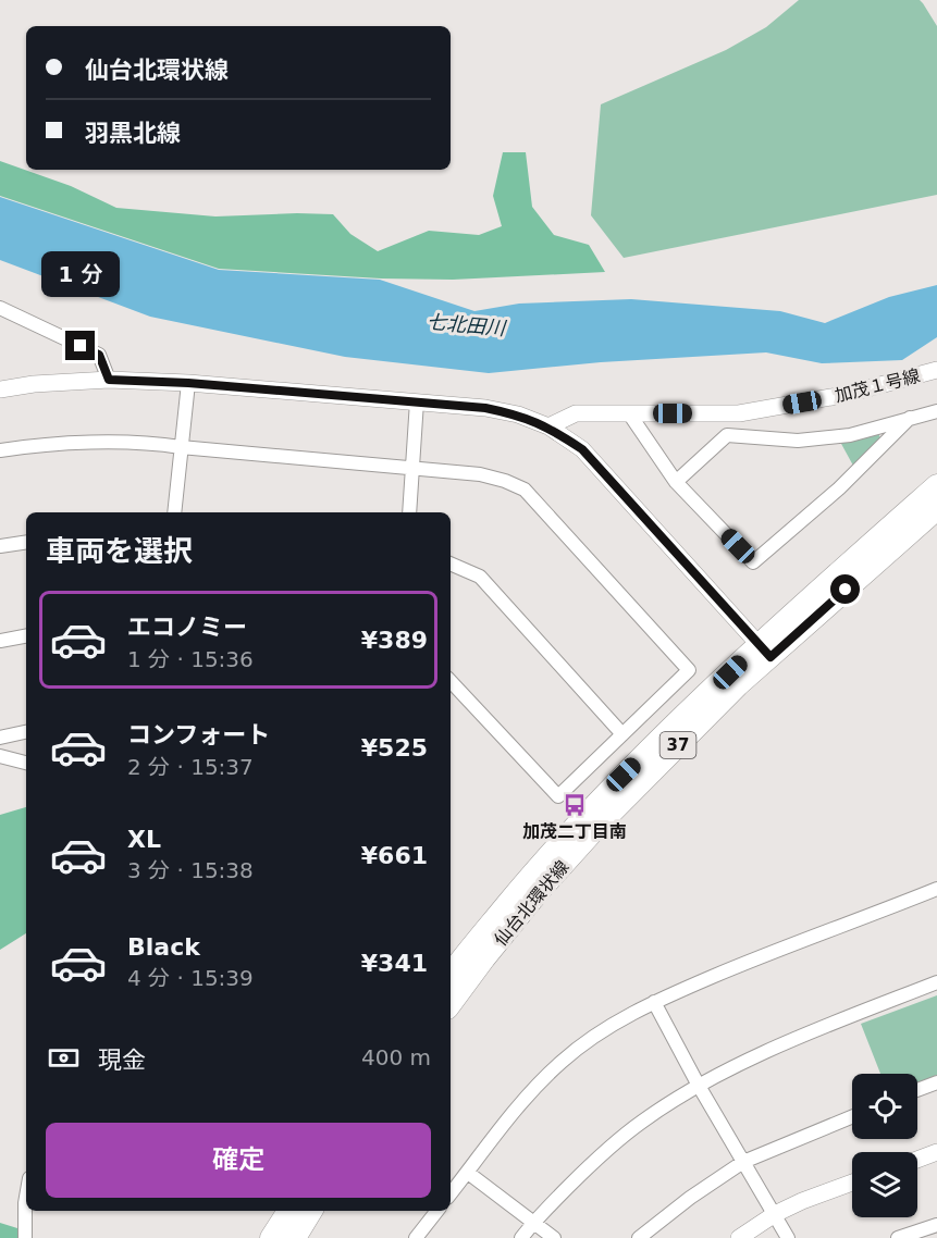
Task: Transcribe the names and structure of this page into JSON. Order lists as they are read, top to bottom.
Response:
{
  "streets": {
    "main road": ["37", "仙台北環状線"],
    "street": ["加茂１号線"]
  },
  "water": ["七北田川"],
  "places": {
    "bus stop": ["加茂二丁目南"]
  },
  "page": {
    "banner": ["仙台北環状線", "羽黒北線"],
    "bubble": "1 分",
    "heading": "車両を選択",
    "list": [
      {
        "name": "エコノミー",
        "note": "1 分 · 15:36",
        "value": "¥389"
      },
      {
        "name": "コンフォート",
        "note": "2 分 · 15:37",
        "value": "¥525"
      },
      {
        "name": "XL",
        "note": "3 分 · 15:38",
        "value": "¥661"
      },
      {
        "name": "Black",
        "note": "4 分 · 15:39",
        "value": "¥341"
      }
    ],
    "pay": ["現金", "400 m"],
    "buttons": "確定"
  }
}
